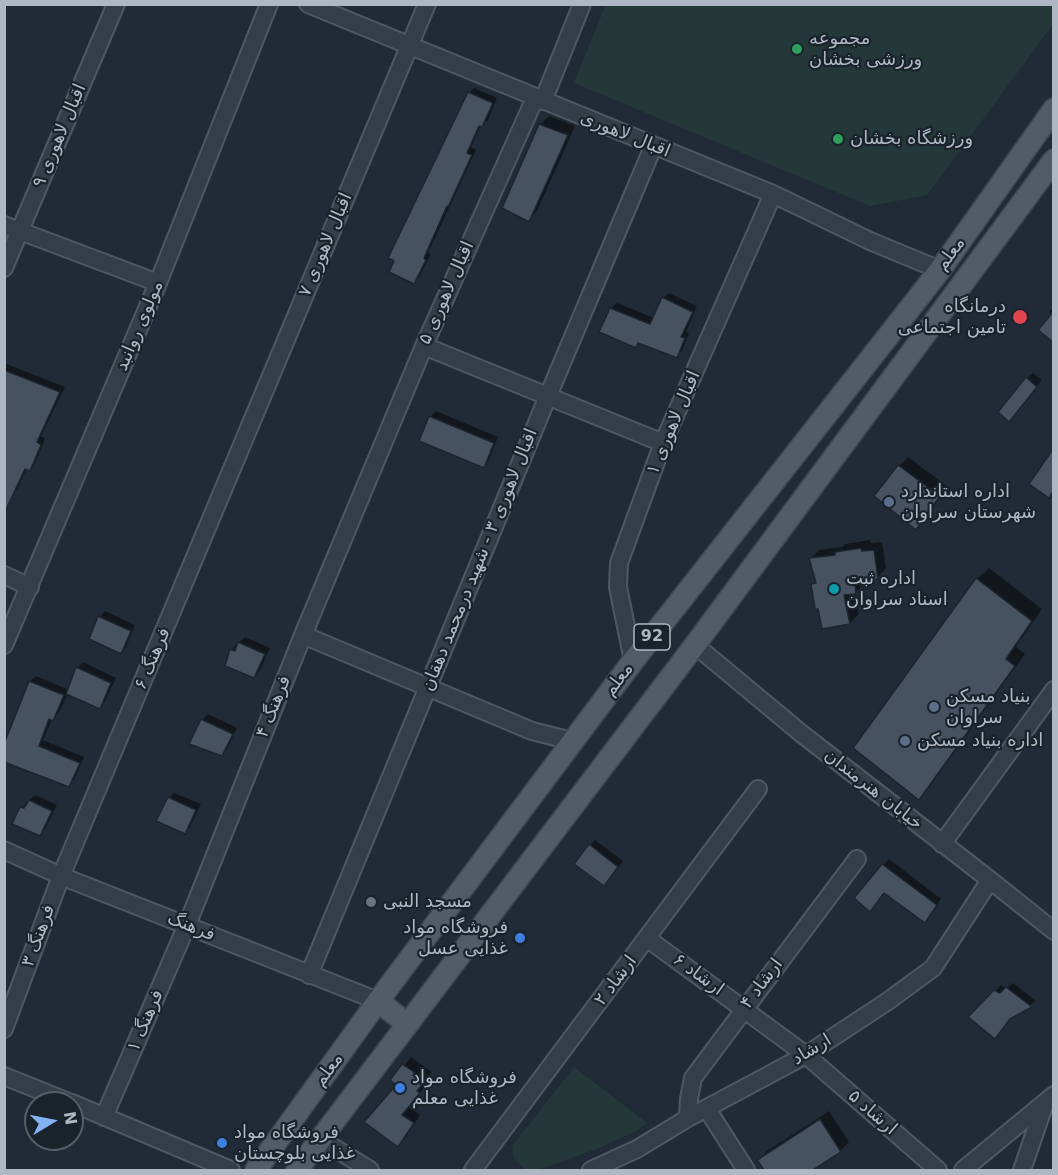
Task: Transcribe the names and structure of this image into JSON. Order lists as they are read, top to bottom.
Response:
{
  "streets": {
    "main road": ["معلم", "92"],
    "street": [
      "اقبال لاهوری",
      "اقبال لاهوری ۹",
      "اقبال لاهوری ۷",
      "اقبال لاهوری ۵",
      "مولوی روانبد",
      "اقبال لاهوری ۱",
      "اقبال لاهوری ۳ - شهید درمحمد دهقان",
      "فرهنگ ۶",
      "فرهنگ ۴",
      "خیابان هنرمندان",
      "فرهنگ",
      "فرهنگ ۳",
      "ارشاد ۶",
      "ارشاد ۲",
      "ارشاد ۴",
      "فرهنگ ۱",
      "ارشاد",
      "ارشاد ۵"
    ]
  },
  "crossings": [
    ["اقبال لاهوری", "اقبال لاهوری ۷"],
    ["اقبال لاهوری", "معلم"],
    ["اقبال لاهوری", "اقبال لاهوری ۵"],
    ["اقبال لاهوری", "اقبال لاهوری ۱"],
    ["اقبال لاهوری", "اقبال لاهوری ۳ - شهید درمحمد دهقان"],
    ["اقبال لاهوری ۷", "فرهنگ ۶"],
    ["معلم", "اقبال لاهوری ۱"],
    ["معلم", "خیابان هنرمندان"],
    ["معلم", "فرهنگ"],
    ["اقبال لاهوری ۵", "فرهنگ ۴"],
    ["اقبال لاهوری ۳ - شهید درمحمد دهقان", "فرهنگ"],
    ["فرهنگ ۶", "فرهنگ"],
    ["فرهنگ ۶", "فرهنگ ۳"],
    ["فرهنگ ۴", "فرهنگ"],
    ["فرهنگ ۴", "فرهنگ ۱"],
    ["خیابان هنرمندان", "ارشاد"],
    ["فرهنگ", "فرهنگ ۳"],
    ["فرهنگ", "فرهنگ ۱"],
    ["ارشاد ۶", "ارشاد ۲"],
    ["ارشاد ۶", "ارشاد ۴"],
    ["ارشاد ۶", "ارشاد"],
    ["ارشاد ۶", "ارشاد ۵"],
    ["ارشاد ۴", "ارشاد"],
    ["ارشاد", "ارشاد ۵"]
  ],
  "places": [
    "مجموعه ورزشی بخشان",
    "ورزشگاه بخشان",
    "درمانگاه تامین اجتماعی",
    "اداره استاندارد شهرستان سراوان",
    "اداره ثبت اسناد سراوان",
    "بنیاد مسکن سراوان",
    "اداره بنیاد مسکن",
    "مسجد النبی",
    "فروشگاه مواد غذایی عسل",
    "فروشگاه مواد غذایی معلم",
    "فروشگاه مواد غذایی بلوچستان"
  ],
  "north": "right"
}
